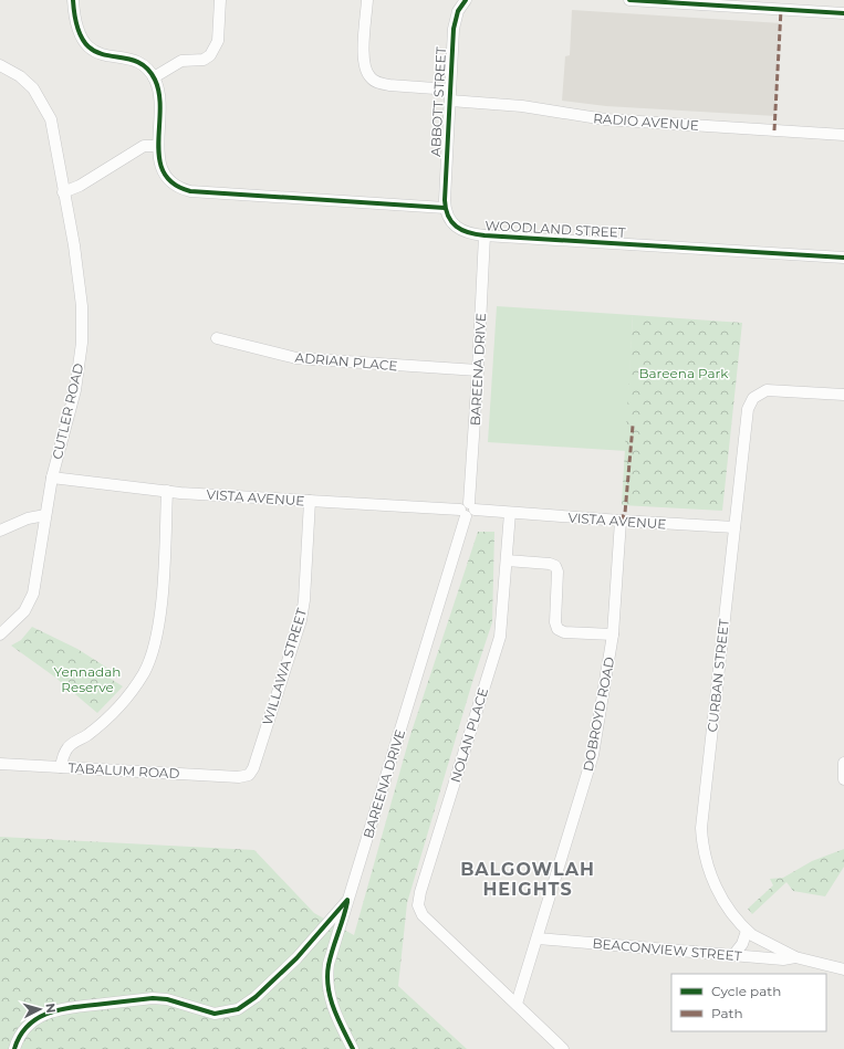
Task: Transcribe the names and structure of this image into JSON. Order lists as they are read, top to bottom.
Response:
{
  "streets": {
    "street": [
      "ABBOTT STREET",
      "RADIO AVENUE",
      "WOODLAND STREET",
      "ADRIAN PLACE",
      "BAREENA DRIVE",
      "CUTLER ROAD",
      "VISTA AVENUE",
      "WILLAWA STREET",
      "CURBAN STREET",
      "DOBROYD ROAD",
      "NOLAN PLACE",
      "TABALUM ROAD",
      "BEACONVIEW STREET"
    ]
  },
  "crossings": [
    ["ABBOTT STREET", "RADIO AVENUE"],
    ["ABBOTT STREET", "WOODLAND STREET"],
    ["WOODLAND STREET", "BAREENA DRIVE"],
    ["ADRIAN PLACE", "BAREENA DRIVE"],
    ["BAREENA DRIVE", "VISTA AVENUE"],
    ["CUTLER ROAD", "VISTA AVENUE"],
    ["VISTA AVENUE", "WILLAWA STREET"],
    ["VISTA AVENUE", "CURBAN STREET"],
    ["VISTA AVENUE", "DOBROYD ROAD"],
    ["VISTA AVENUE", "NOLAN PLACE"],
    ["WILLAWA STREET", "TABALUM ROAD"],
    ["CURBAN STREET", "BEACONVIEW STREET"],
    ["DOBROYD ROAD", "NOLAN PLACE"],
    ["DOBROYD ROAD", "BEACONVIEW STREET"]
  ],
  "districts": ["BALGOWLAH HEIGHTS"],
  "parks": ["Bareena Park", "Yennadah Reserve"],
  "legend": ["Cycle path", "Path"],
  "north": "right"
}
